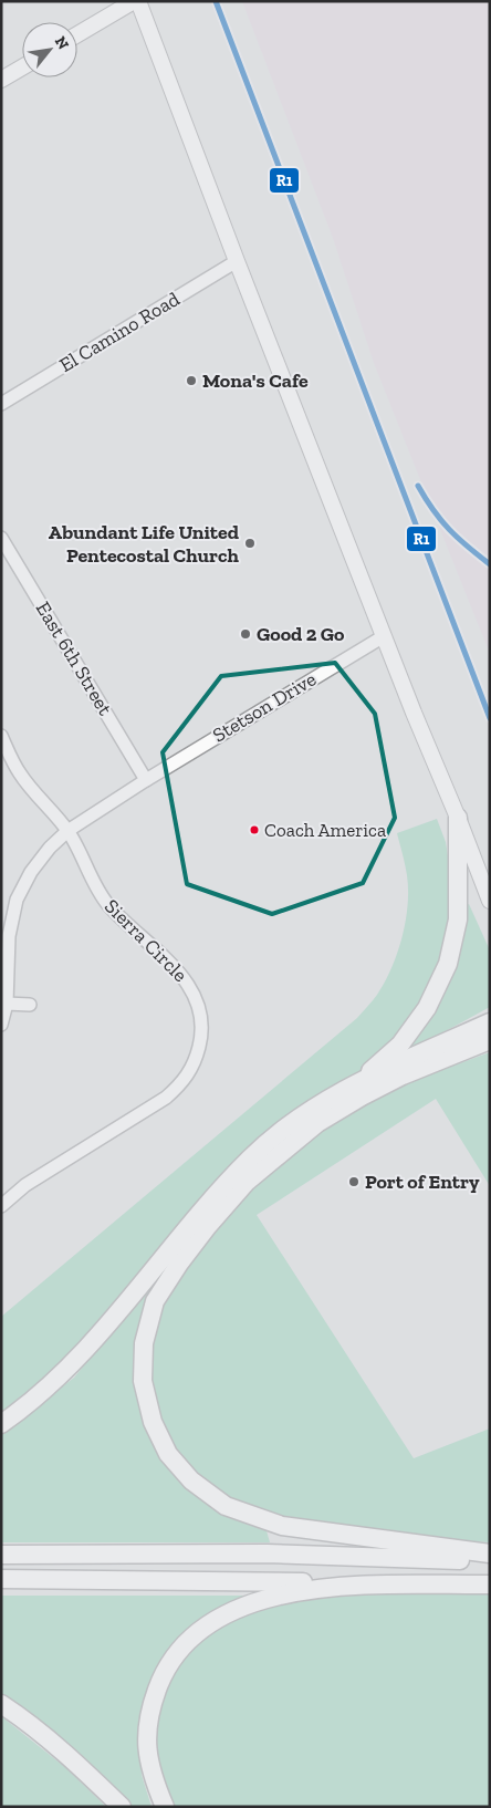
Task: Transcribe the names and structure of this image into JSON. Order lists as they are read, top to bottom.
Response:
{
  "streets": {
    "street": [
      "El Camino Road",
      "East 6th Street",
      "Stetson Drive",
      "Sierra Circle"
    ]
  },
  "crossings": [
    ["East 6th Street", "Stetson Drive"],
    ["Stetson Drive", "Sierra Circle"]
  ],
  "places": [
    "Mona's Cafe",
    "Abundant Life United Pentecostal Church",
    "Good 2 Go",
    "Coach America",
    "Port of Entry"
  ],
  "lines": ["transit line R1"],
  "north": "top right"
}
